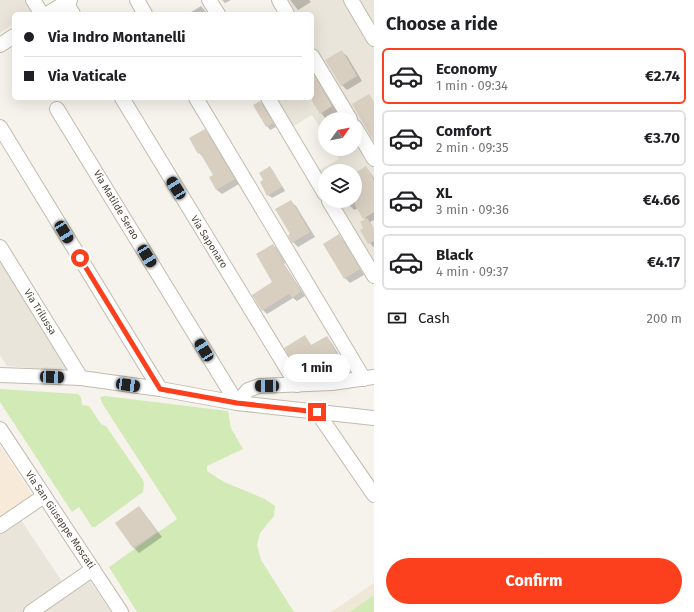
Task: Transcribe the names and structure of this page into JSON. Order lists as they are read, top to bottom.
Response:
{
  "streets": {
    "street": [
      "Via Matilde Serao",
      "Via Saponaro",
      "Via Trilussa",
      "Via San Giuseppe Moscati"
    ]
  },
  "north": "top right",
  "page": {
    "heading": "Choose a ride",
    "banner": ["Via Indro Montanelli", "Via Vaticale"],
    "list": [
      {
        "name": "Economy",
        "note": "1 min · 09:34",
        "value": "€2.74"
      },
      {
        "name": "Comfort",
        "note": "2 min · 09:35",
        "value": "€3.70"
      },
      {
        "name": "XL",
        "note": "3 min · 09:36",
        "value": "€4.66"
      },
      {
        "name": "Black",
        "note": "4 min · 09:37",
        "value": "€4.17"
      }
    ],
    "pay": ["Cash", "200 m"],
    "bubble": "1 min",
    "buttons": "Confirm"
  }
}
